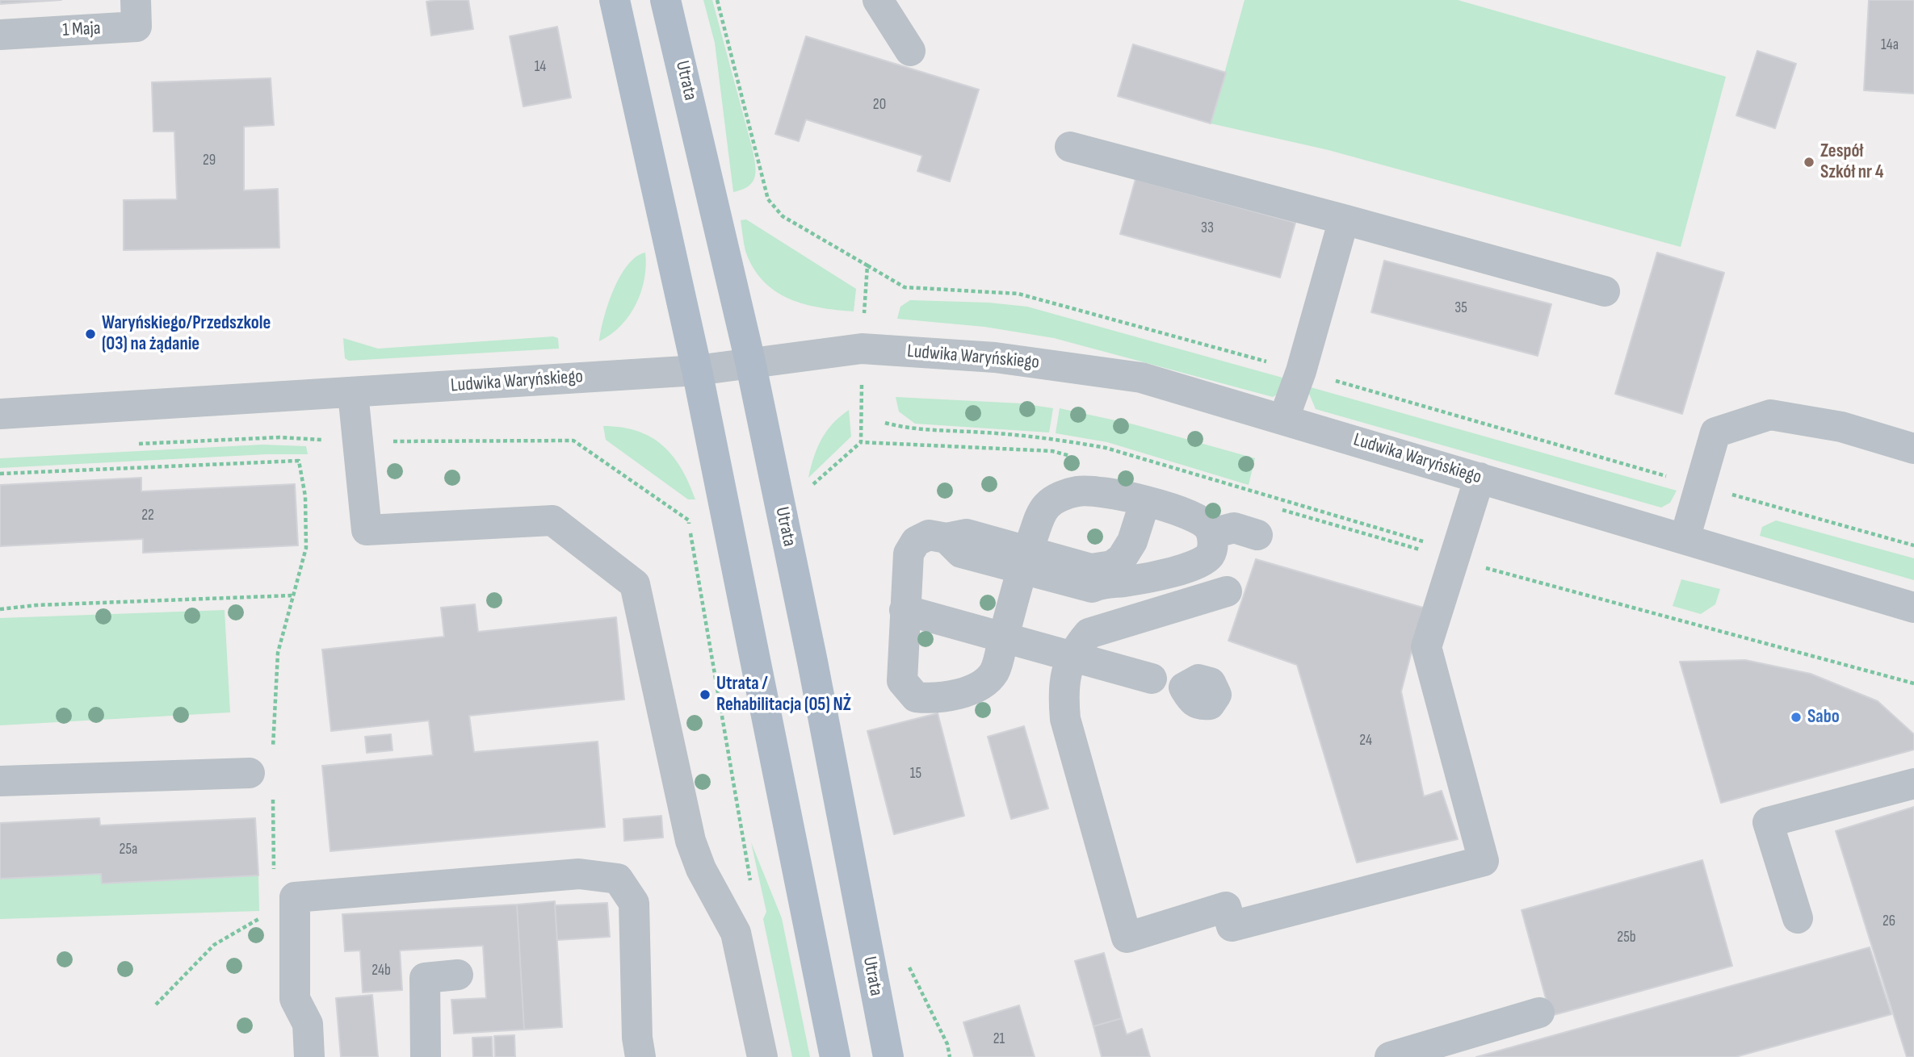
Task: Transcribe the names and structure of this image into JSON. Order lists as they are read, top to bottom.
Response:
{
  "streets": {
    "main road": ["Utrata"],
    "street": ["1 Maja", "Ludwika Waryńskiego"]
  },
  "crossings": [
    ["Utrata", "Ludwika Waryńskiego"]
  ],
  "places": [
    "Zespół Szkół nr 4",
    "Waryńskiego/Przedszkole (03) na żądanie",
    "Utrata / Rehabilitacja (05) NŻ",
    "Sabo"
  ],
  "house_numbers": [
    "14a",
    "14",
    "20",
    "29",
    "33",
    "35",
    "22",
    "24",
    "15",
    "25a",
    "26",
    "25b",
    "24b",
    "21"
  ]
}
